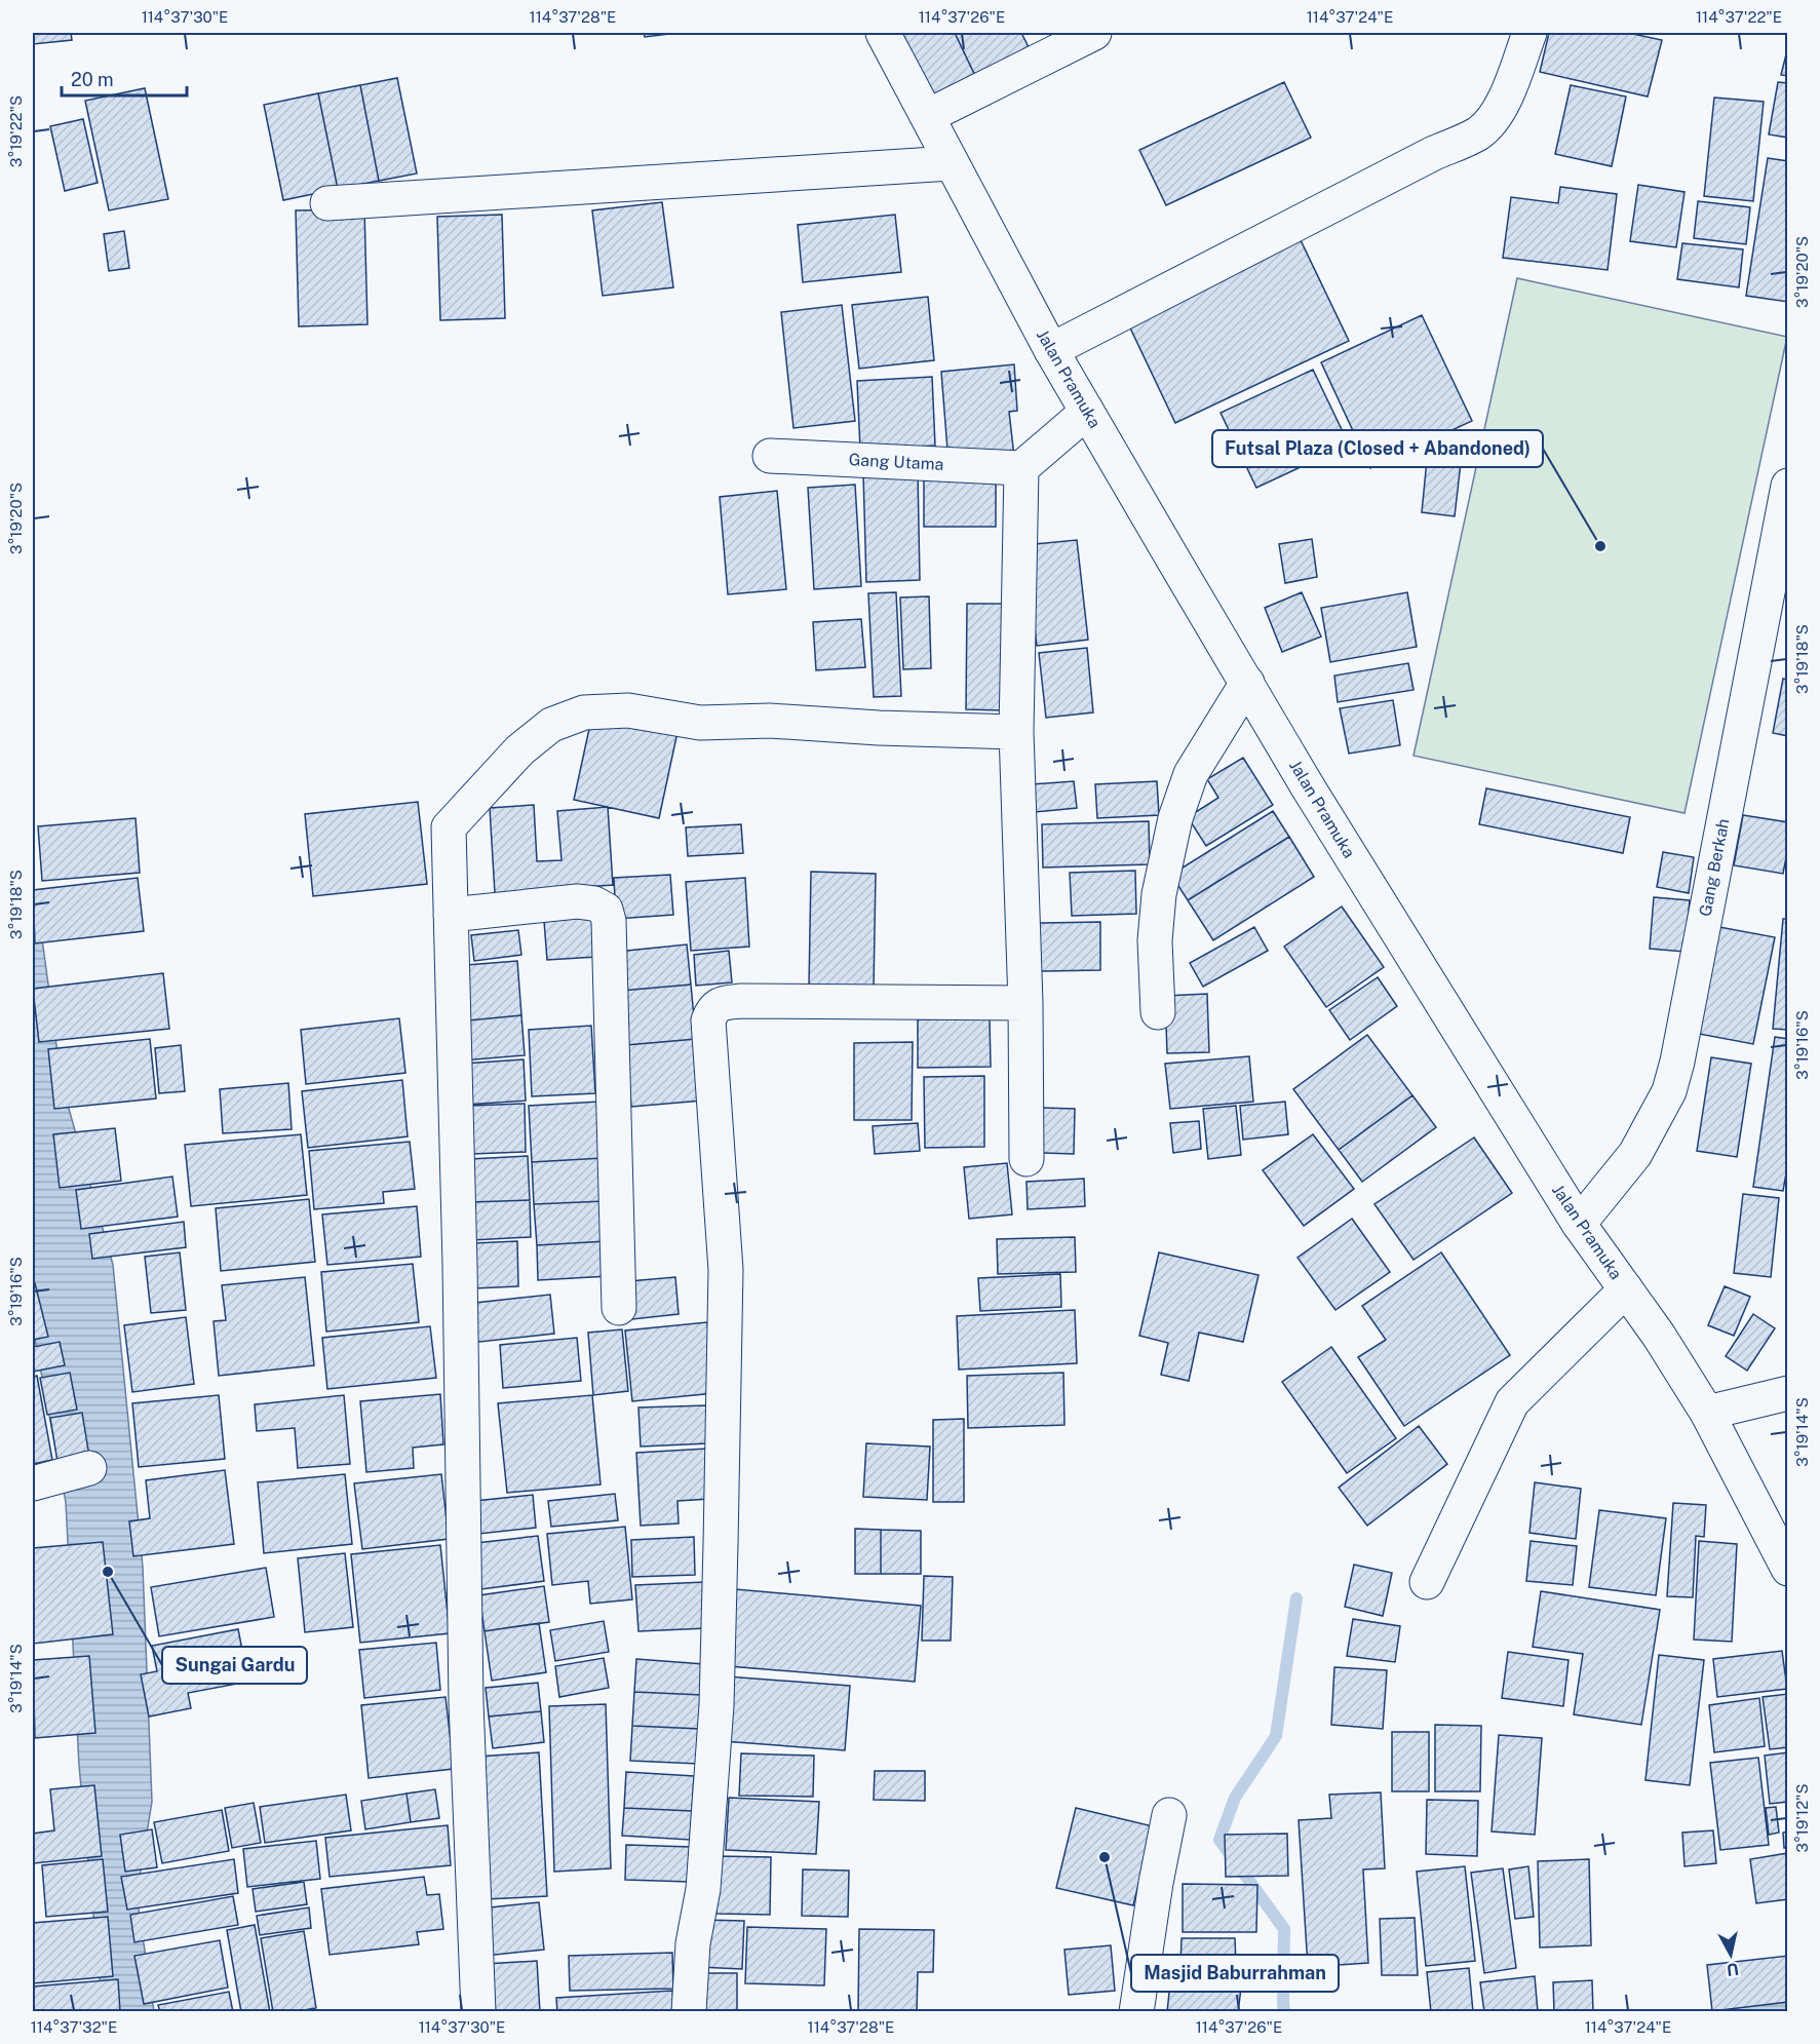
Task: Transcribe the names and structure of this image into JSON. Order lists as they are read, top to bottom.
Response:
{
  "streets": {
    "street": ["Jalan Pramuka", "Gang Utama", "Gang Berkah"]
  },
  "crossings": [
    ["Jalan Pramuka", "Gang Berkah"]
  ],
  "places": ["Futsal Plaza (Closed + Abandoned)", "Sungai Gardu", "Masjid Baburrahman"],
  "scale_bar": "20 m",
  "north": "bottom",
  "coordinates": [
    "114°37'30\"E",
    "114°37'28\"E",
    "114°37'26\"E",
    "114°37'24\"E",
    "114°37'22\"E",
    "3°19'22\"S",
    "3°19'20\"S",
    "3°19'18\"S",
    "3°19'16\"S",
    "3°19'14\"S",
    "3°19'12\"S",
    "114°37'32\"E"
  ]
}
